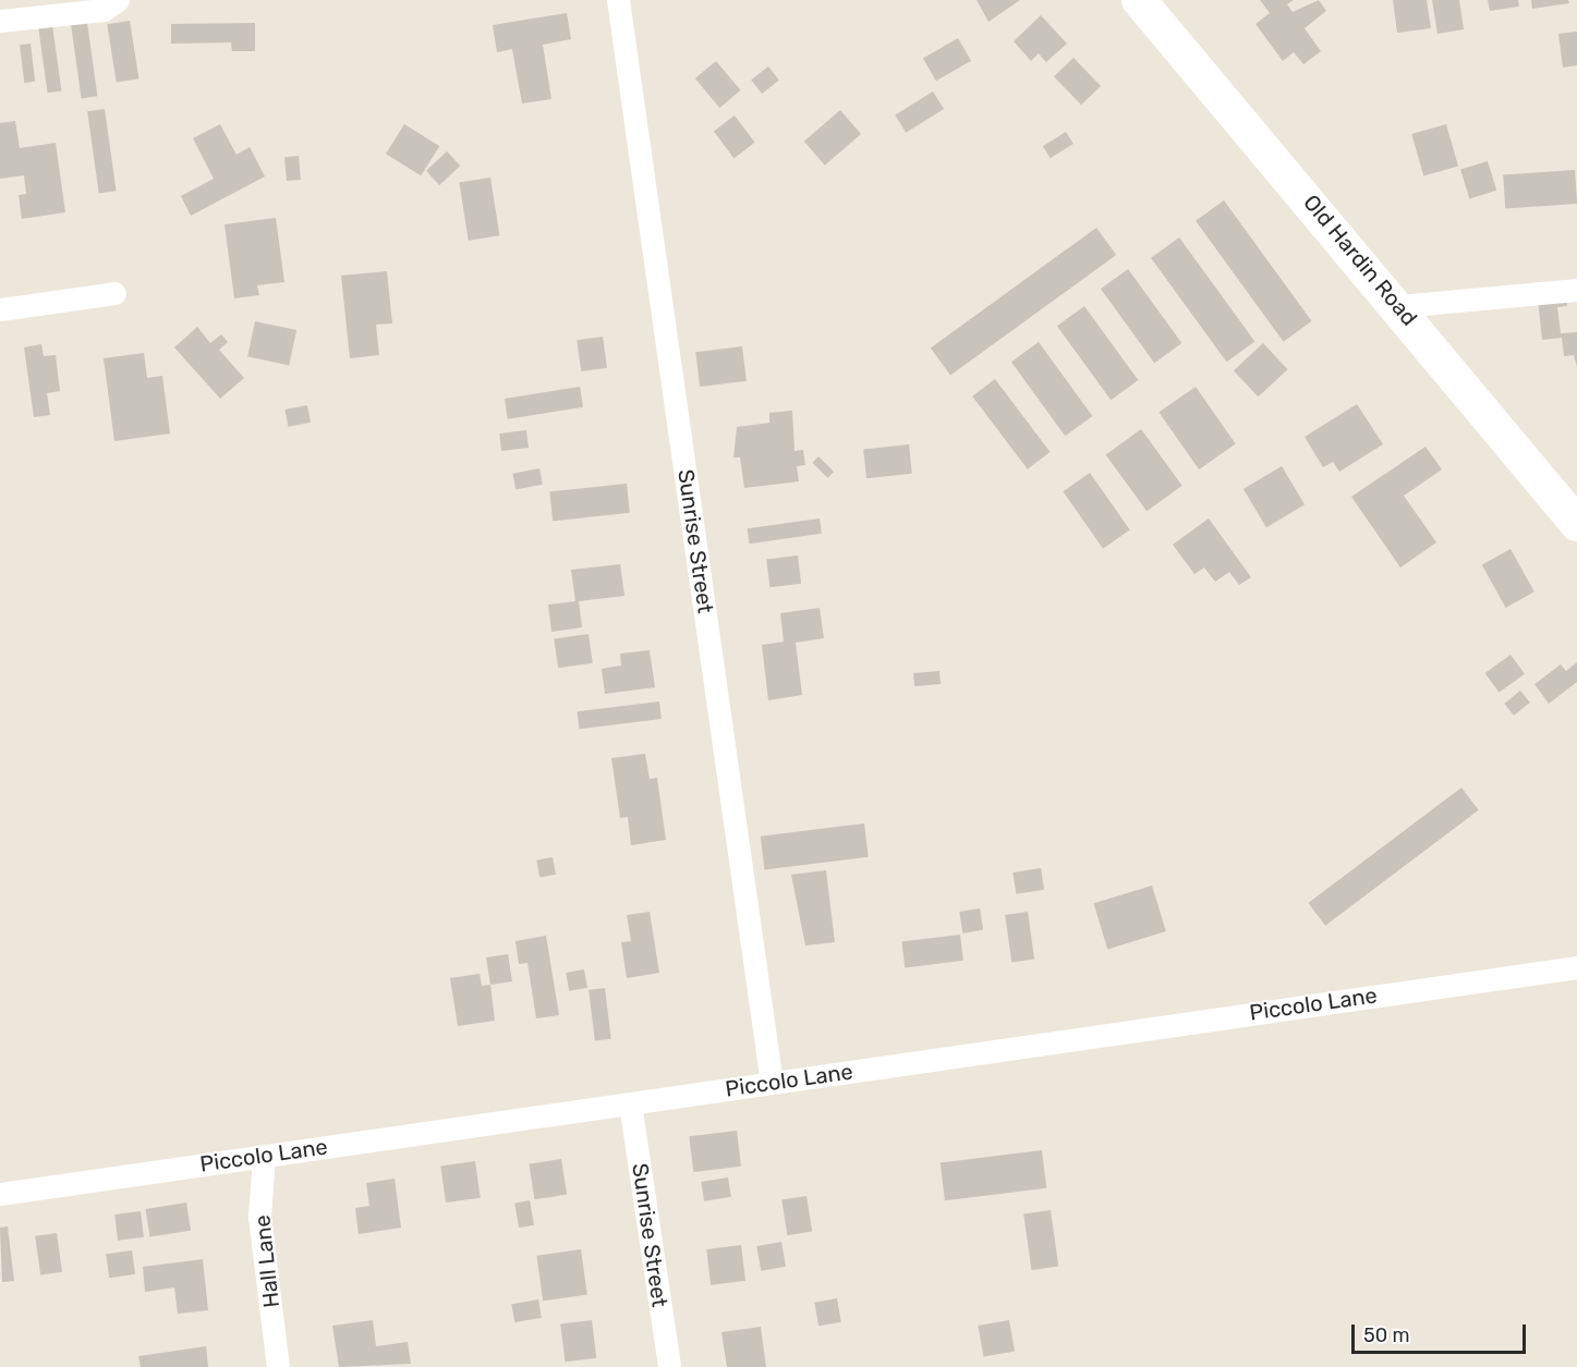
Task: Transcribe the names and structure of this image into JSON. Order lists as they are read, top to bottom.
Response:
{
  "streets": {
    "main road": ["Old Hardin Road"],
    "street": ["Sunrise Street", "Piccolo Lane", "Hall Lane"]
  },
  "crossings": [
    ["Sunrise Street", "Piccolo Lane"],
    ["Piccolo Lane", "Hall Lane"]
  ],
  "scale_bar": "50 m"
}
